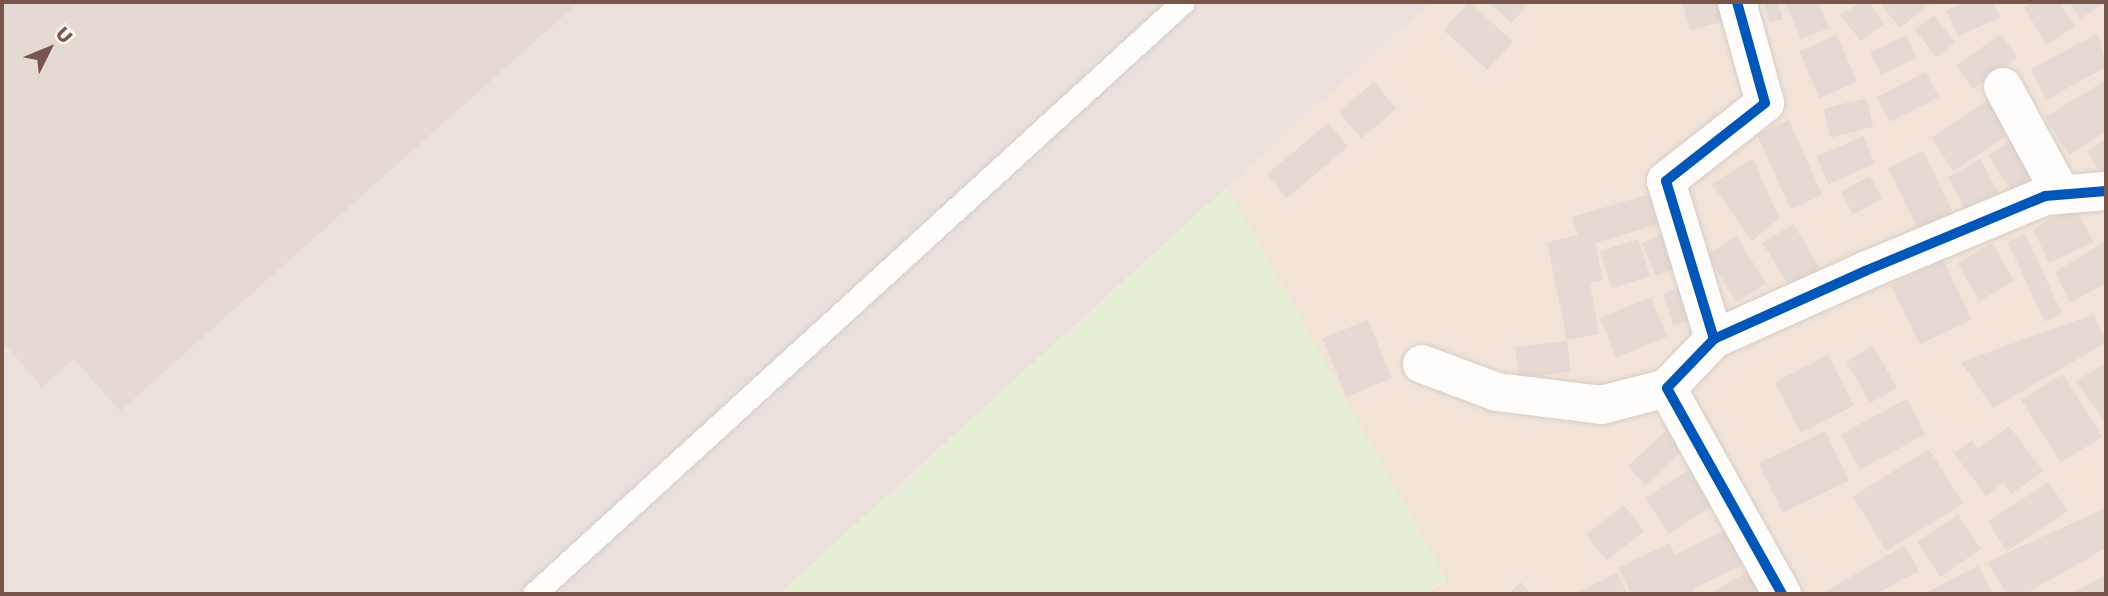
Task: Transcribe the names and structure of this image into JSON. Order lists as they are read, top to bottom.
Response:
{
  "north": "top right"
}
